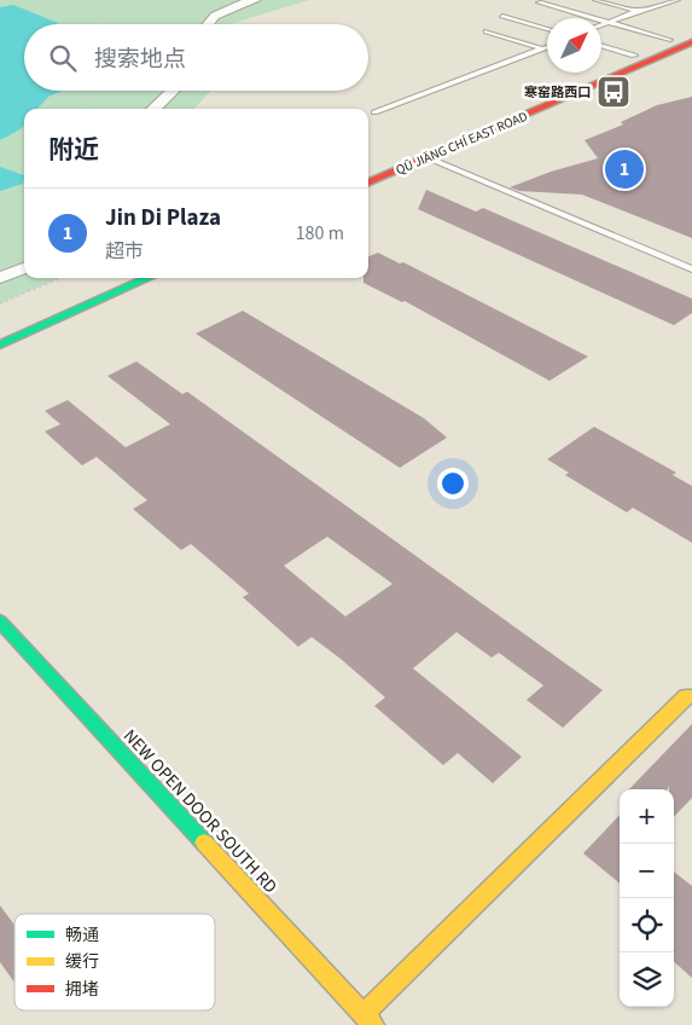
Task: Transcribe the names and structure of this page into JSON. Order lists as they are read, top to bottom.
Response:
{
  "streets": {
    "main road": ["QŪ JIĀNG CHÍ EAST ROAD", "NEW OPEN DOOR SOUTH RD"]
  },
  "places": {
    "bus stop": ["寒窑路西口"]
  },
  "legend": ["畅通", "缓行", "拥堵"],
  "north": "top right",
  "page": {
    "search": "搜索地点",
    "heading": "附近",
    "pins": "1",
    "list": [
      {
        "mark": "1",
        "name": "Jin Di Plaza",
        "note": "超市",
        "value": "180 m"
      }
    ],
    "map_buttons": ["+", "−"]
  }
}
